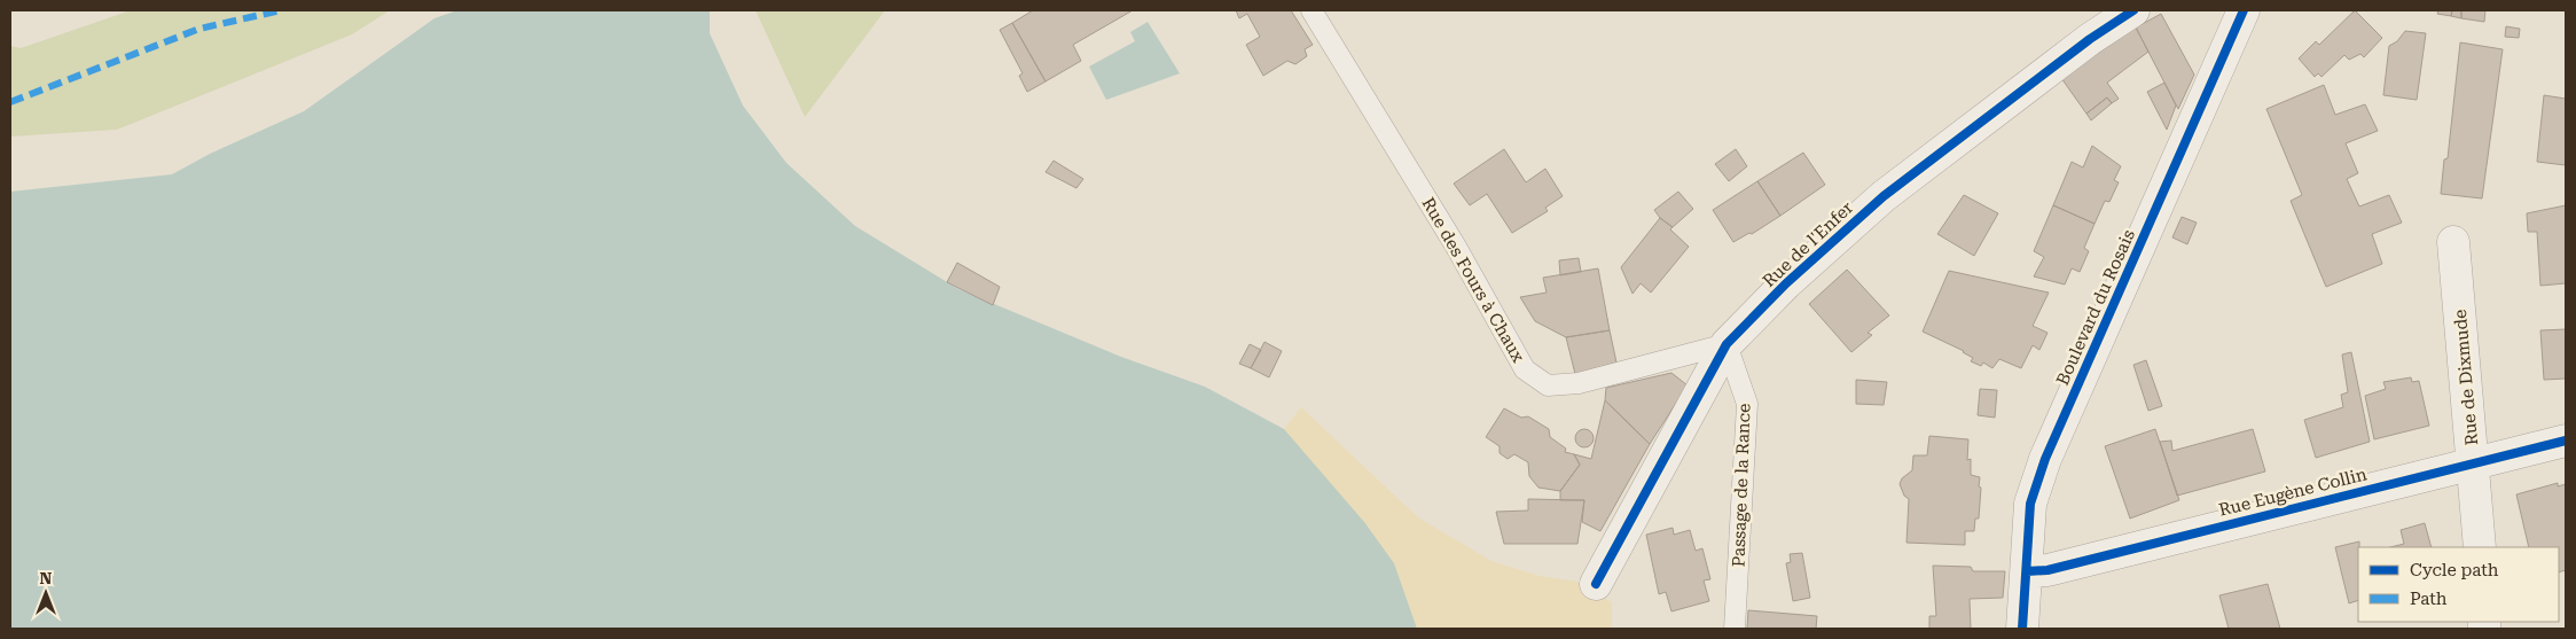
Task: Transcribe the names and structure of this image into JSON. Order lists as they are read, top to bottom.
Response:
{
  "streets": {
    "street": [
      "Rue de l'Enfer",
      "Boulevard du Rosais",
      "Rue de Dixmude",
      "Rue Eugène Collin"
    ],
    "lane": ["Rue des Fours à Chaux", "Passage de la Rance"]
  },
  "crossings": [
    ["Rue de l'Enfer", "Rue des Fours à Chaux"],
    ["Rue de l'Enfer", "Passage de la Rance"],
    ["Rue des Fours à Chaux", "Passage de la Rance"],
    ["Boulevard du Rosais", "Rue Eugène Collin"],
    ["Rue de Dixmude", "Rue Eugène Collin"]
  ],
  "legend": ["Cycle path", "Path"],
  "north": "top"
}
